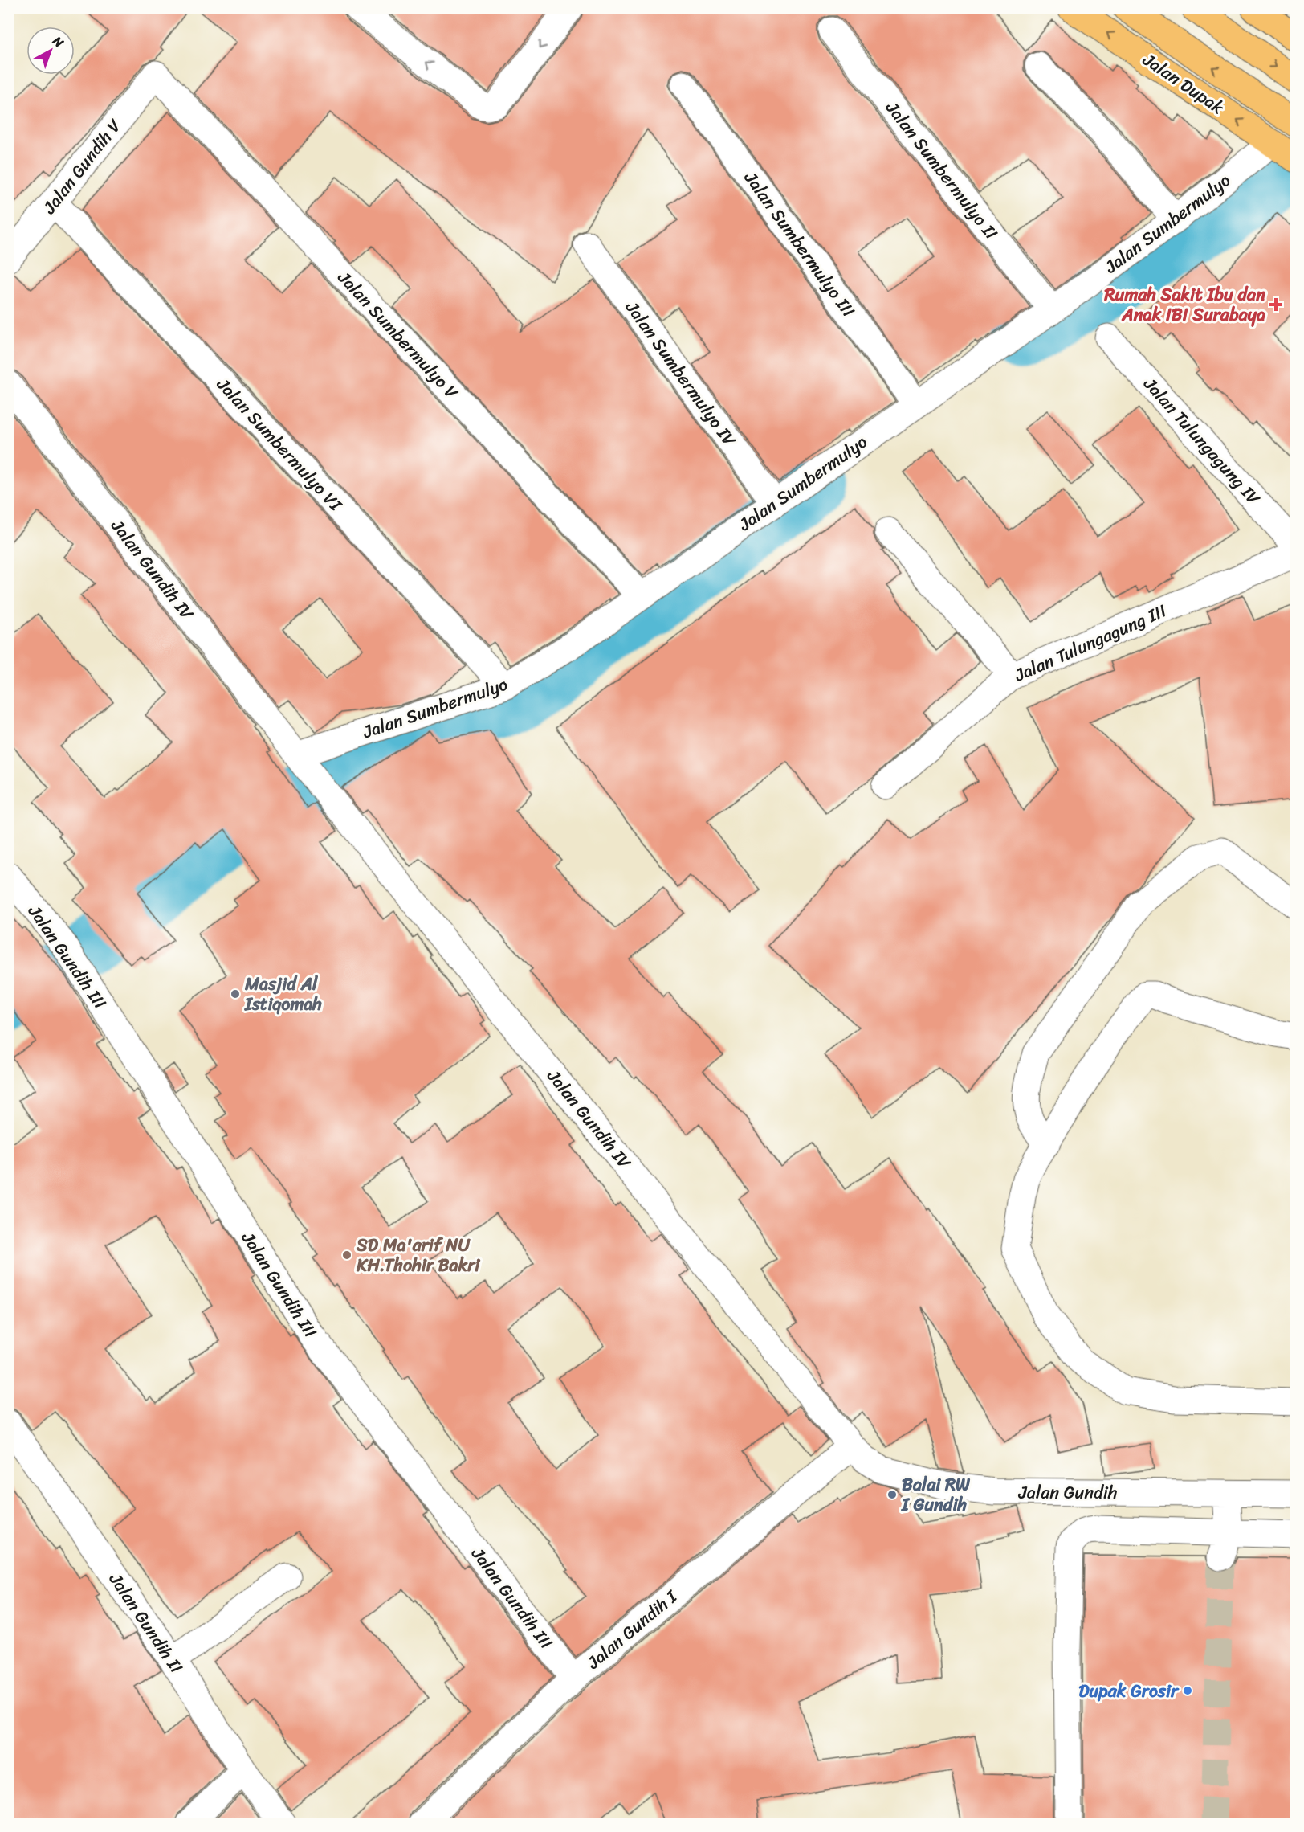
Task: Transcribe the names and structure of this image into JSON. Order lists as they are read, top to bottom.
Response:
{
  "streets": {
    "main road": ["Jalan Dupak"],
    "street": [
      "Jalan Gundih V",
      "Jalan Sumbermulyo II",
      "Jalan Sumbermulyo",
      "Jalan Sumbermulyo III",
      "Jalan Sumbermulyo V",
      "Jalan Sumbermulyo IV",
      "Jalan Tulungagung IV",
      "Jalan Sumbermulyo VI",
      "Jalan Gundih IV",
      "Jalan Tulungagung III",
      "Jalan Gundih III",
      "Jalan Gundih",
      "Jalan Gundih II",
      "Jalan Gundih I"
    ]
  },
  "crossings": [
    ["Jalan Dupak", "Jalan Sumbermulyo"],
    ["Jalan Gundih V", "Jalan Sumbermulyo V"],
    ["Jalan Gundih V", "Jalan Sumbermulyo VI"],
    ["Jalan Sumbermulyo II", "Jalan Sumbermulyo"],
    ["Jalan Sumbermulyo", "Jalan Sumbermulyo III"],
    ["Jalan Sumbermulyo", "Jalan Sumbermulyo V"],
    ["Jalan Sumbermulyo", "Jalan Sumbermulyo IV"],
    ["Jalan Sumbermulyo", "Jalan Sumbermulyo VI"],
    ["Jalan Sumbermulyo", "Jalan Gundih IV"],
    ["Jalan Gundih IV", "Jalan Gundih"],
    ["Jalan Gundih IV", "Jalan Gundih I"],
    ["Jalan Gundih III", "Jalan Gundih I"],
    ["Jalan Gundih", "Jalan Gundih I"]
  ],
  "places": {
    "health": ["Rumah Sakit Ibu dan Anak IBI Surabaya"],
    "other": [
      "Masjid Al Istiqomah",
      "SD Ma'arif NU KH.Thohir Bakri",
      "Balai RW I Gundih",
      "Dupak Grosir"
    ]
  },
  "north": "top right"
}
